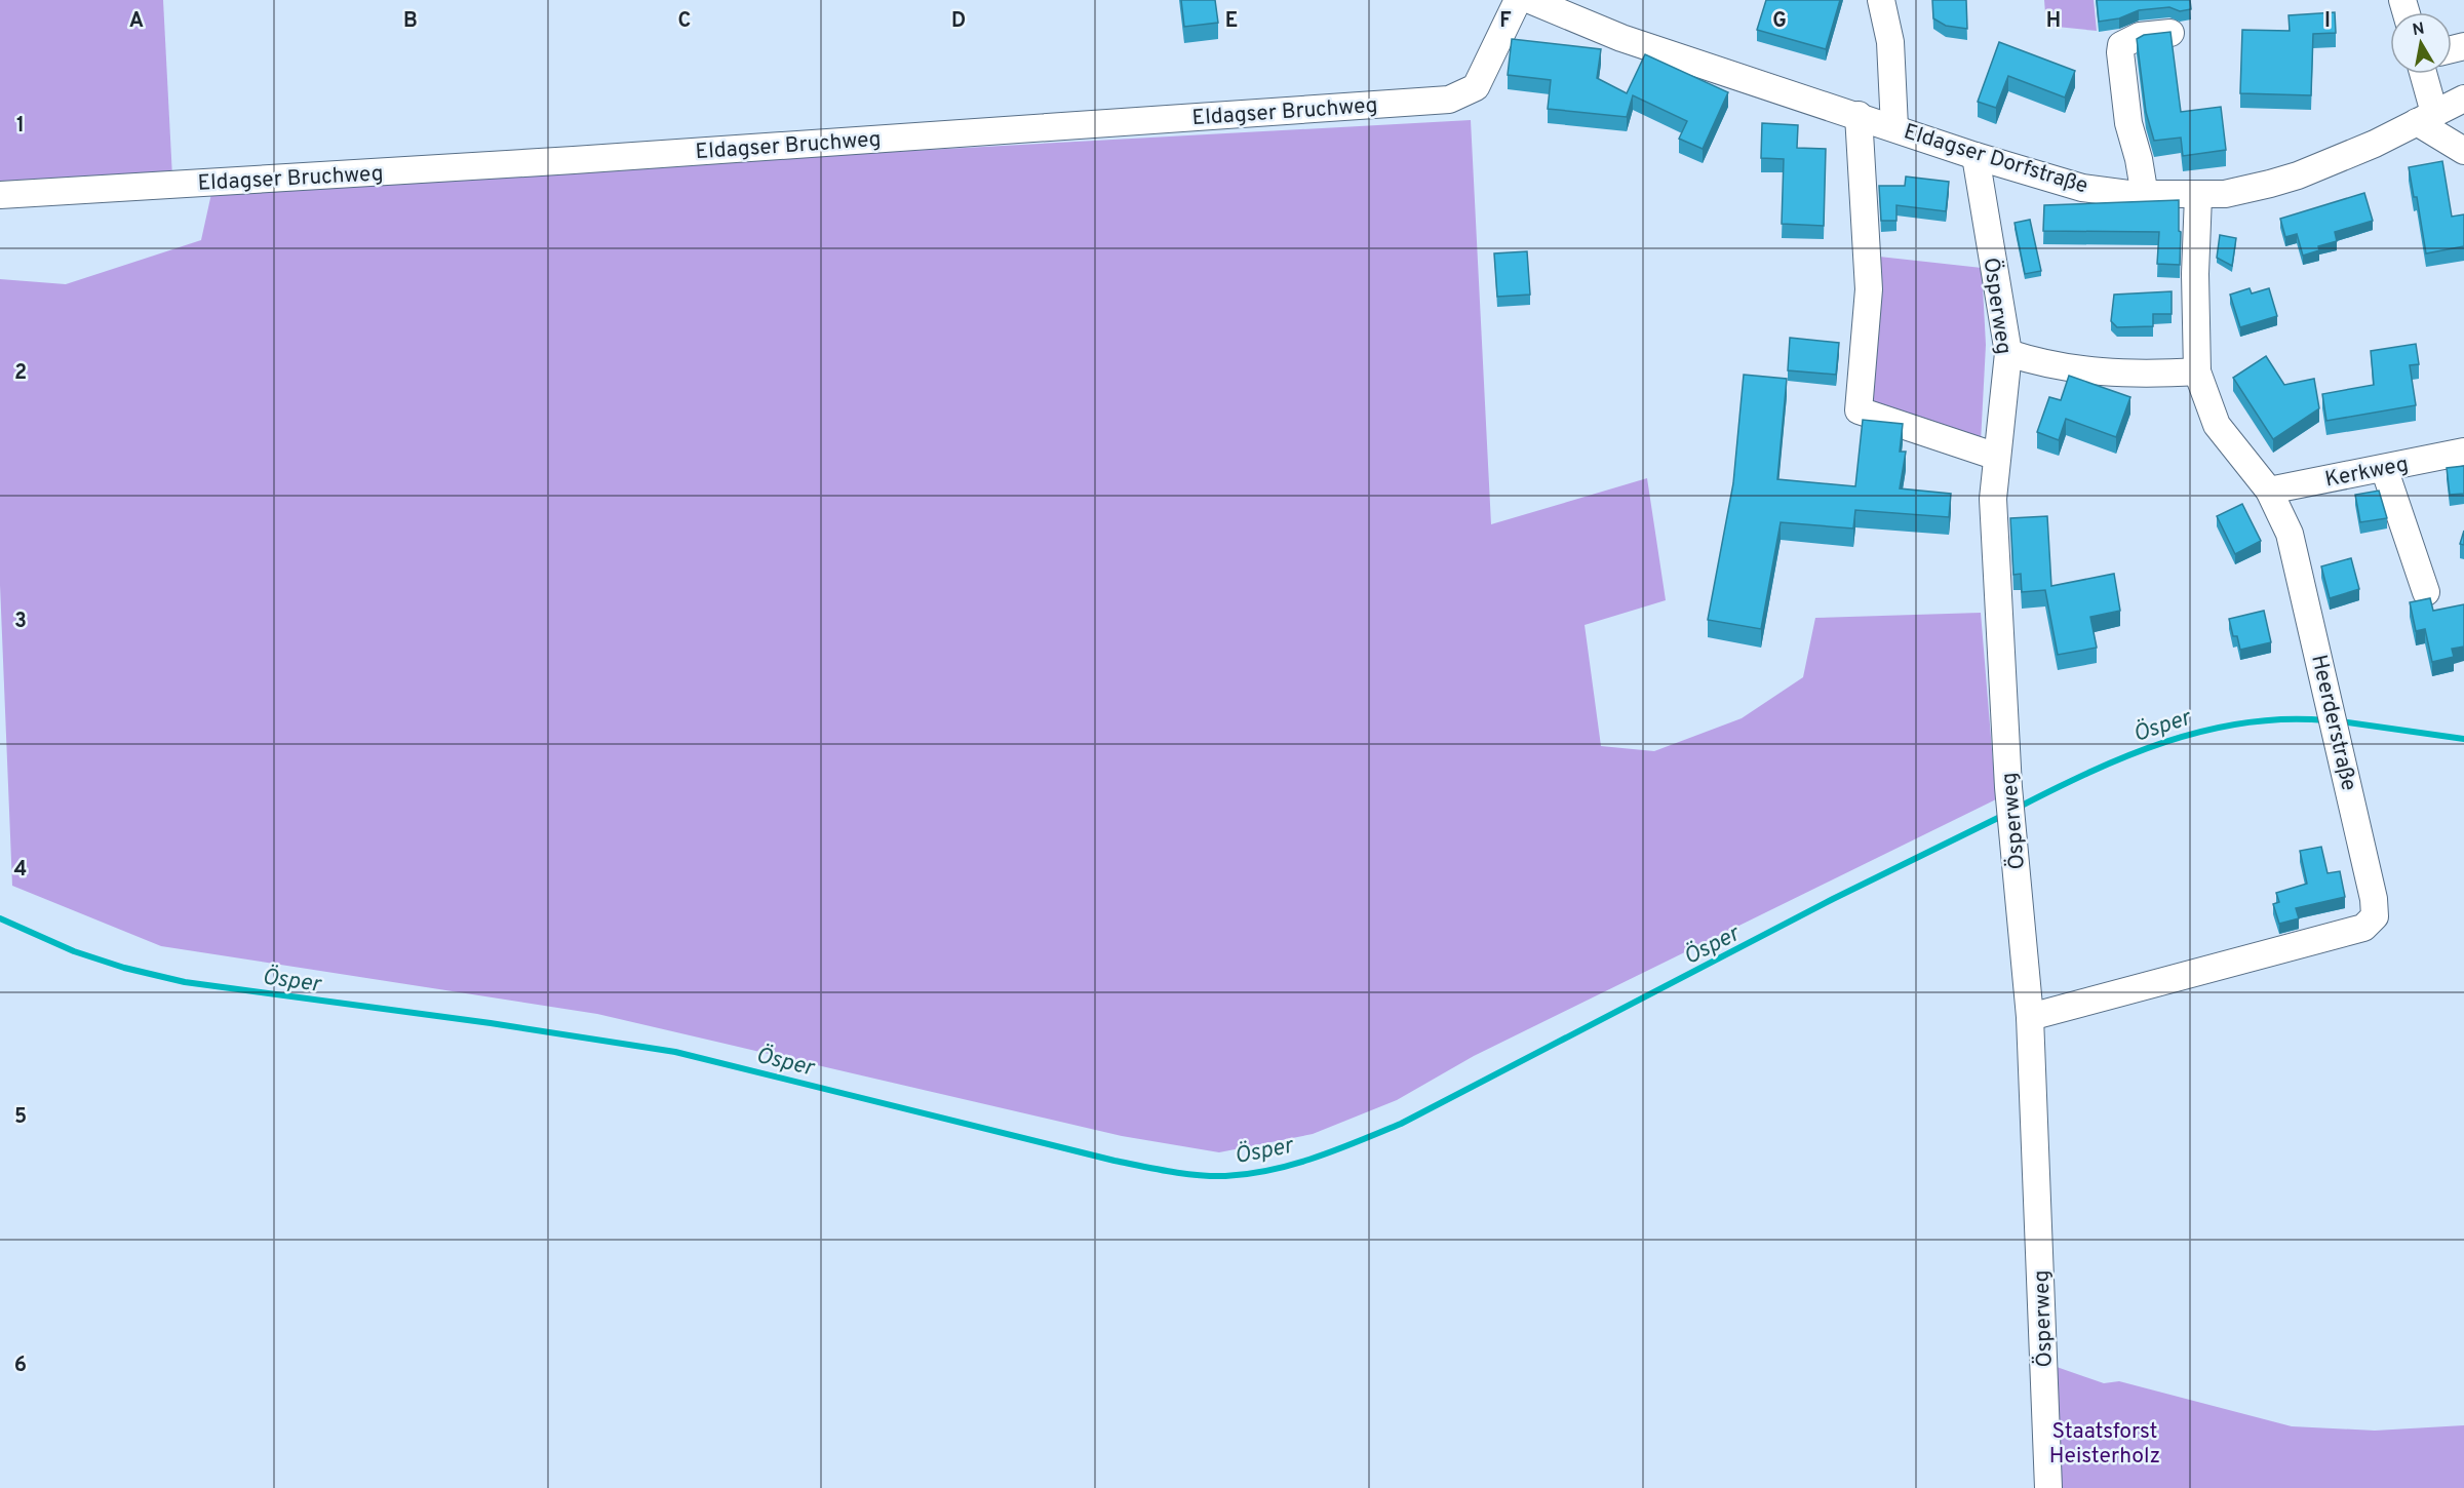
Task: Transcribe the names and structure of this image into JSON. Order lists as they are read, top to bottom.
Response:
{
  "streets": {
    "street": [
      "Eldagser Bruchweg",
      "Eldagser Dorfstraße",
      "Ösperweg",
      "Kerkweg",
      "Heerderstraße"
    ]
  },
  "crossings": [
    ["Eldagser Dorfstraße", "Ösperweg"],
    ["Eldagser Dorfstraße", "Heerderstraße"],
    ["Ösperweg", "Heerderstraße"],
    ["Kerkweg", "Heerderstraße"]
  ],
  "water": ["Ösper"],
  "parks": ["Staatsforst Heisterholz"],
  "north": "top",
  "grid": {
    "columns": [
      "A",
      "B",
      "C",
      "D",
      "E",
      "F",
      "G",
      "H",
      "I"
    ],
    "rows": [
      "1",
      "2",
      "3",
      "4",
      "5",
      "6"
    ]
  }
}
